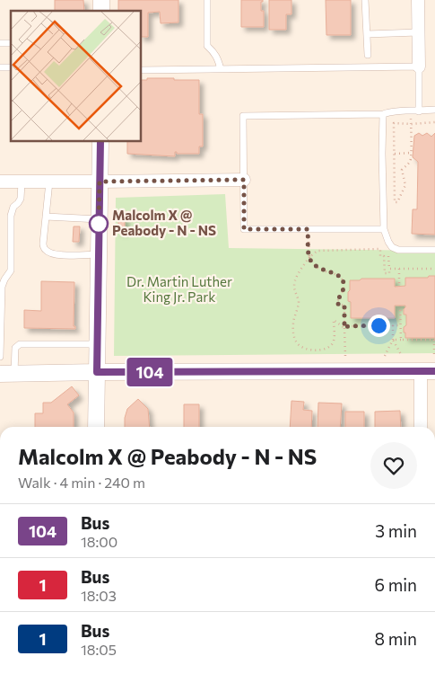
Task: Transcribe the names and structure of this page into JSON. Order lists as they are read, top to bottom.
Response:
{
  "parks": ["Dr. Martin Luther King Jr. Park"],
  "places": ["Malcolm X @ Peabody - N - NS"],
  "lines": ["bus line 104"],
  "page": {
    "on_map": "104",
    "heading": ["Malcolm X @ Peabody - N - NS", "Walk · 4 min · 240 m"],
    "list": [
      {
        "mark": "104",
        "name": "Bus",
        "note": "18:00",
        "value": "3 min"
      },
      {
        "mark": "1",
        "name": "Bus",
        "note": "18:03",
        "value": "6 min"
      },
      {
        "mark": "1",
        "name": "Bus",
        "note": "18:05",
        "value": "8 min"
      }
    ]
  }
}
